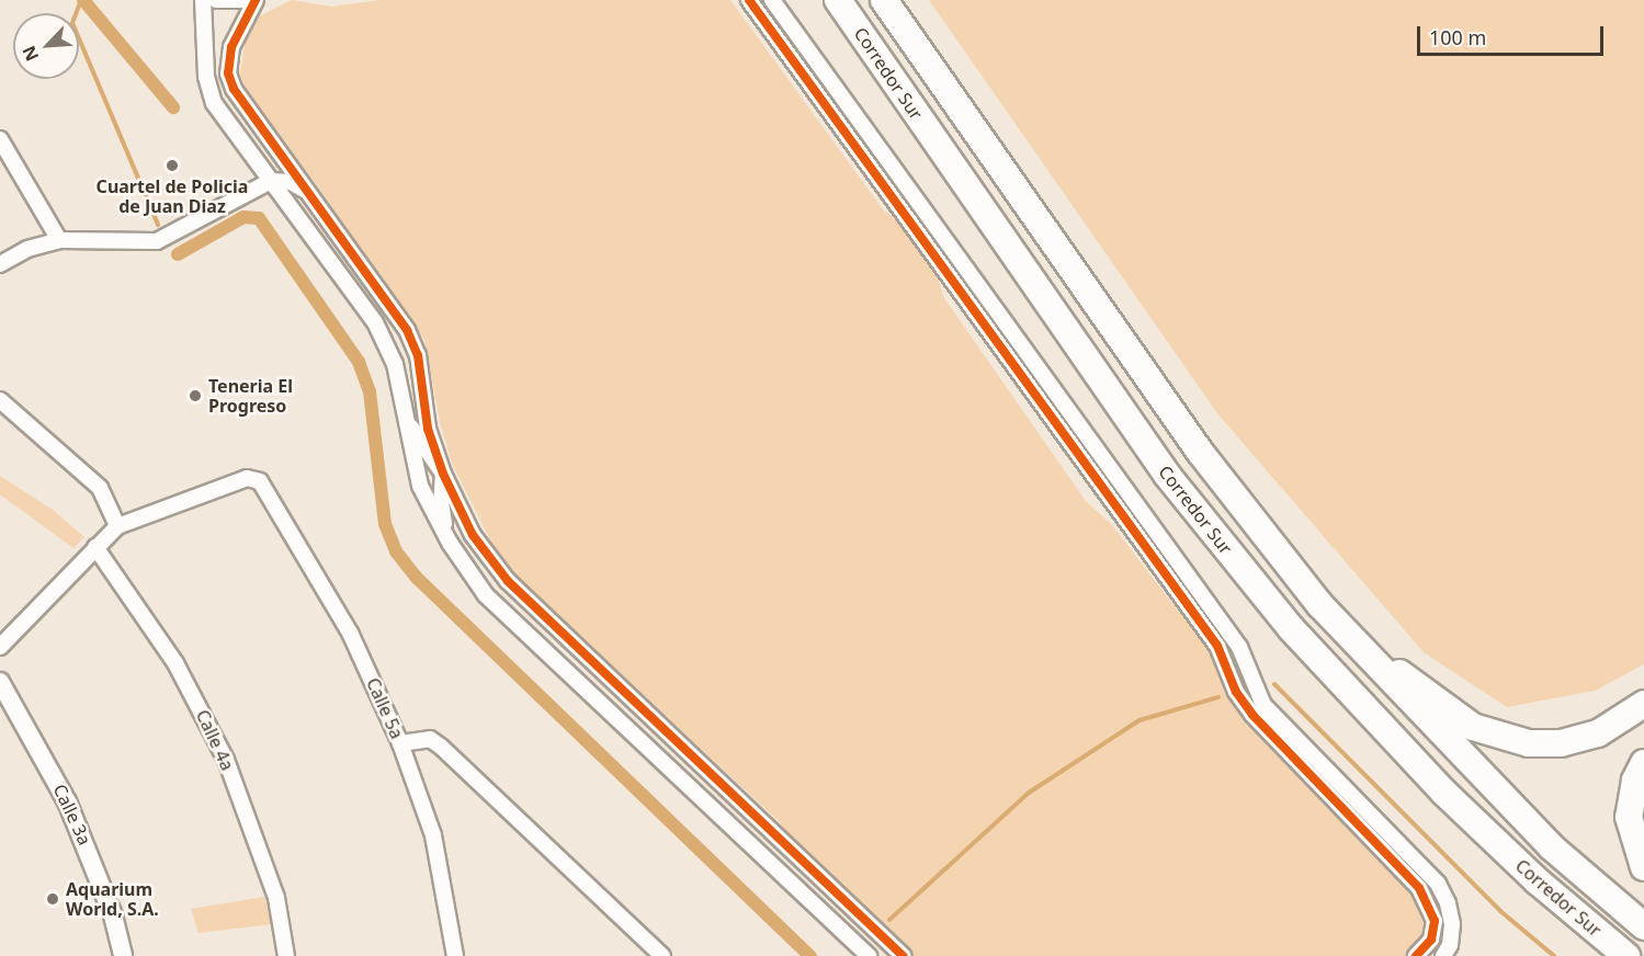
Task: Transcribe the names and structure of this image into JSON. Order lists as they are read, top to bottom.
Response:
{
  "streets": {
    "highway": ["Corredor Sur"],
    "street": ["Calle 5a", "Calle 4a", "Calle 3a"]
  },
  "places": ["Cuartel de Policia de Juan Diaz", "Teneria El Progreso", "Aquarium World, S.A."],
  "scale_bar": "100 m",
  "north": "bottom left"
}
